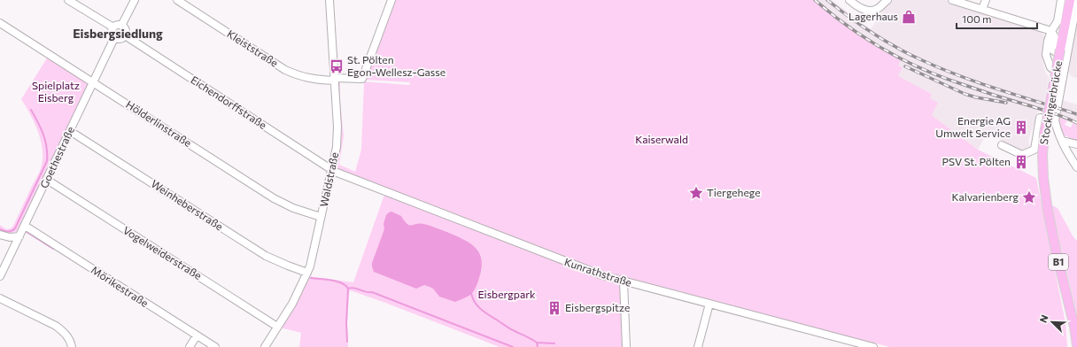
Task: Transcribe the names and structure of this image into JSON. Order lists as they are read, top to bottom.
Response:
{
  "streets": {
    "main road": ["Stockingerbrücke", "B1"],
    "street": [
      "Kleiststraße",
      "Eichendorffstraße",
      "Hölderlinstraße",
      "Goethestraße",
      "Waldstraße",
      "Weinheberstraße",
      "Vogelweiderstraße",
      "Kunrathstraße",
      "Mörikestraße"
    ]
  },
  "crossings": [
    ["Kleiststraße", "Waldstraße"],
    ["Eichendorffstraße", "Goethestraße"],
    ["Eichendorffstraße", "Waldstraße"],
    ["Eichendorffstraße", "Kunrathstraße"],
    ["Hölderlinstraße", "Goethestraße"],
    ["Hölderlinstraße", "Waldstraße"],
    ["Goethestraße", "Weinheberstraße"],
    ["Goethestraße", "Vogelweiderstraße"],
    ["Goethestraße", "Mörikestraße"],
    ["Waldstraße", "Weinheberstraße"],
    ["Waldstraße", "Vogelweiderstraße"],
    ["Waldstraße", "Kunrathstraße"]
  ],
  "districts": ["Eisbergsiedlung"],
  "parks": ["Spielplatz Eisberg", "Kaiserwald", "Eisbergpark"],
  "places": {
    "shop": ["Lagerhaus"],
    "bus stop": ["St. Pölten Egon-Wellesz-Gasse"],
    "building": ["Energie AG Umwelt Service", "PSV St. Pölten", "Eisbergspitze"],
    "place": ["Tiergehege", "Kalvarienberg"]
  },
  "scale_bar": "100 m",
  "north": "top left"
}
